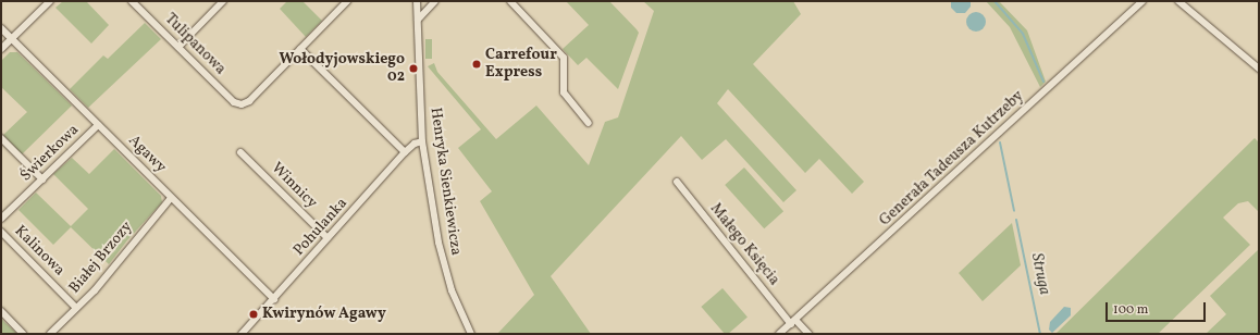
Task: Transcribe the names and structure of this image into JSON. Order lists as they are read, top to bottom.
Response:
{
  "streets": {
    "street": [
      "Tulipanowa",
      "Świerkowa",
      "Agawy",
      "Generała Tadeusza Kutrzeby",
      "Henryka Sienkiewicza",
      "Winnicy",
      "Pohulanka",
      "Małego Księcia",
      "Kalinowa",
      "Białej Brzozy"
    ]
  },
  "crossings": [
    ["Świerkowa", "Agawy"],
    ["Agawy", "Pohulanka"],
    ["Agawy", "Białej Brzozy"],
    ["Generała Tadeusza Kutrzeby", "Małego Księcia"],
    ["Henryka Sienkiewicza", "Pohulanka"],
    ["Winnicy", "Pohulanka"],
    ["Kalinowa", "Białej Brzozy"]
  ],
  "water": ["Struga"],
  "places": ["Carrefour Express", "Wołodyjowskiego 02", "Kwirynów Agawy"],
  "scale_bar": "100 m"
}
